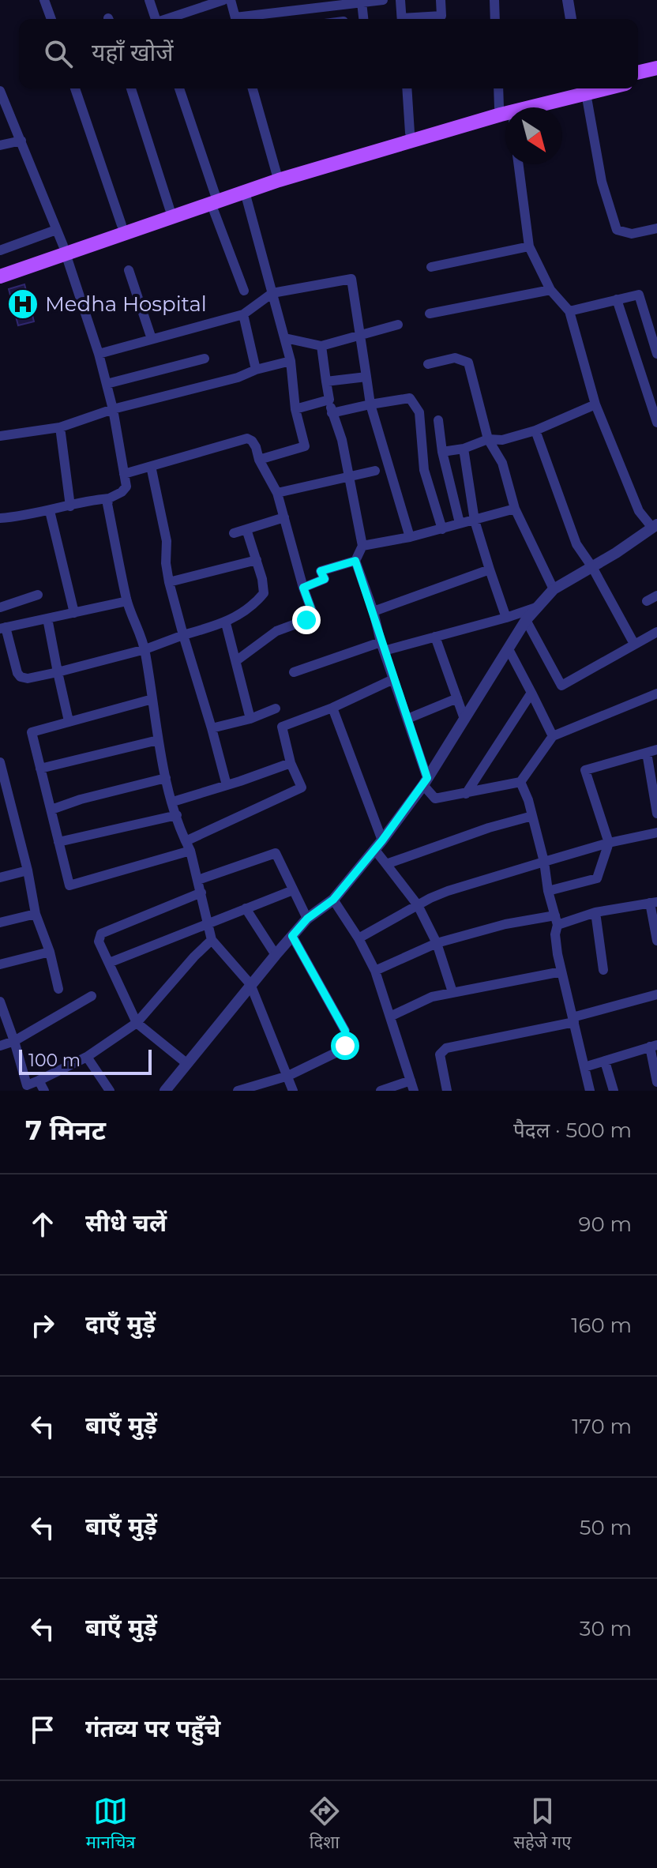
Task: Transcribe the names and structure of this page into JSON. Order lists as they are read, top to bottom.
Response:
{
  "places": {
    "hospital": ["Medha Hospital"]
  },
  "scale_bar": "100 m",
  "north": "bottom right",
  "page": {
    "search": "यहाँ खोजें",
    "scale": "100 m",
    "heading": ["7 मिनट", "पैदल · 500 m"],
    "list": [
      ["सीधे चलें", "90 m"],
      ["दाएँ मुड़ें", "160 m"],
      ["बाएँ मुड़ें", "170 m"],
      ["बाएँ मुड़ें", "50 m"],
      ["बाएँ मुड़ें", "30 m"],
      "गंतव्य पर पहुँचे"
    ],
    "nav": ["मानचित्र", "दिशा", "सहेजे गए"]
  }
}
